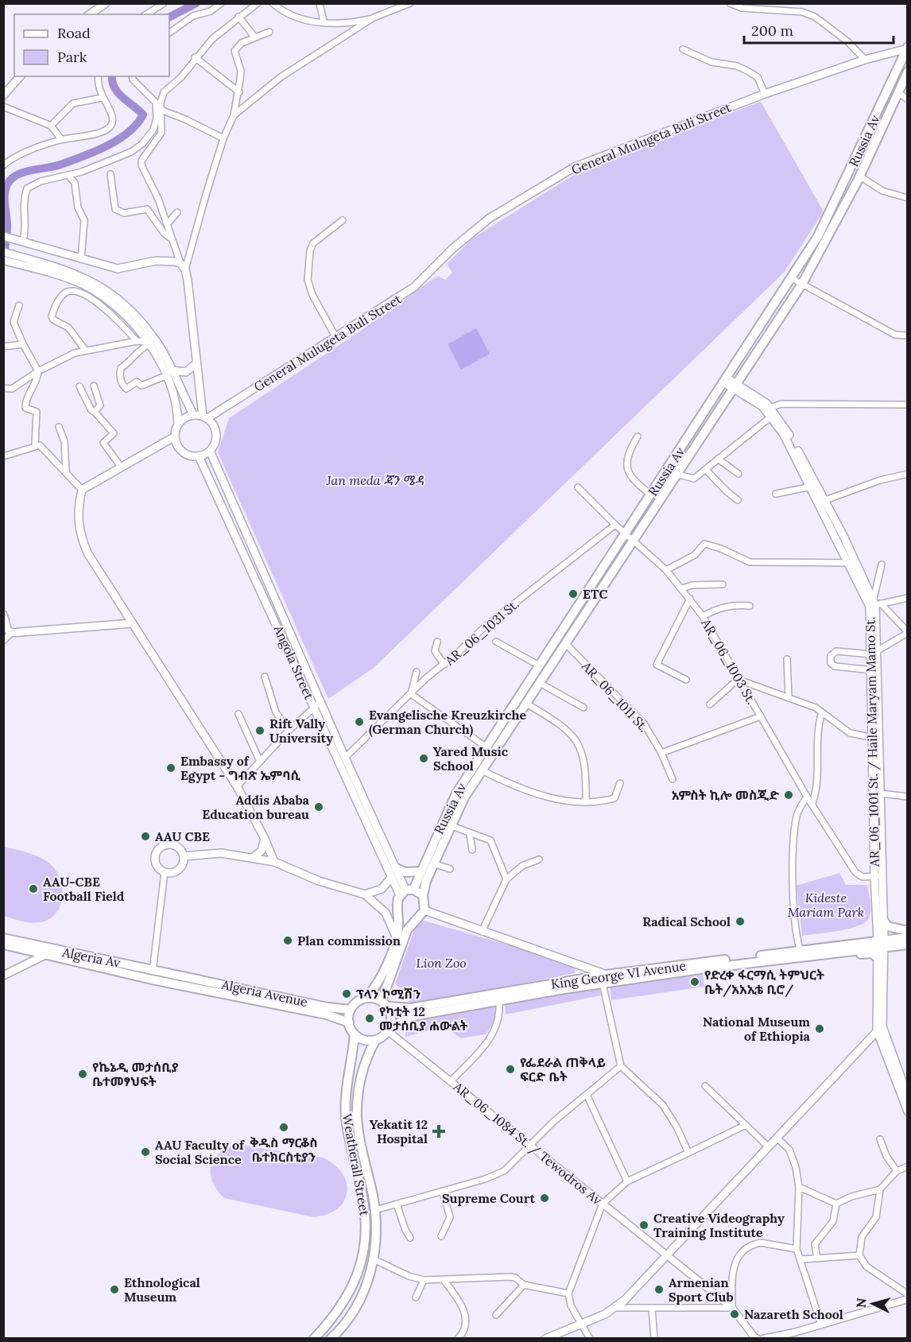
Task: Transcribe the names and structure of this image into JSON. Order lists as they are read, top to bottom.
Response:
{
  "streets": {
    "main road": [
      "General Mulugeta Buli Street",
      "Russia Av",
      "Angola Street",
      "AR_06_1001 St. / Haile Maryam Mamo St.",
      "Algeria Av",
      "King George VI Avenue",
      "Algeria Avenue",
      "Weatherall Street"
    ],
    "street": [
      "AR_06_1031 St.",
      "AR_06_1003 St.",
      "AR_06_1011 St.",
      "AR_06_1084 St. / Tewodros Av"
    ]
  },
  "crossings": [
    ["General Mulugeta Buli Street", "Russia Av"],
    ["General Mulugeta Buli Street", "Angola Street"],
    ["Russia Av", "AR_06_1003 St."],
    ["Russia Av", "Angola Street"],
    ["Russia Av", "AR_06_1011 St."],
    ["Russia Av", "AR_06_1001 St. / Haile Maryam Mamo St."],
    ["AR_06_1003 St.", "AR_06_1001 St. / Haile Maryam Mamo St."],
    ["AR_06_1001 St. / Haile Maryam Mamo St.", "King George VI Avenue"],
    ["Algeria Av", "Algeria Avenue"],
    ["King George VI Avenue", "Algeria Avenue"],
    ["King George VI Avenue", "AR_06_1084 St. / Tewodros Av"],
    ["King George VI Avenue", "Weatherall Street"],
    ["Algeria Avenue", "AR_06_1084 St. / Tewodros Av"],
    ["Algeria Avenue", "Weatherall Street"],
    ["AR_06_1084 St. / Tewodros Av", "Weatherall Street"]
  ],
  "parks": ["Jan meda ጃን ሜዳ", "Kideste Mariam Park", "Lion Zoo"],
  "places": {
    "other": [
      "ETC",
      "Evangelische Kreuzkirche (German Church)",
      "Rift Vally University",
      "Yared Music School",
      "Embassy of Egypt - ግብጽ ኤምባሲ",
      "አምስት ኪሎ መስጂድ",
      "Addis Ababa Education bureau",
      "AAU CBE",
      "AAU-CBE Football Field",
      "Radical School",
      "Plan commission",
      "የድረቀ ፋርማሲ ትምህርት ቤት/አአኢቴ ቢሮ/",
      "ፕላን ኮሚሽን",
      "የካቲት 12 መታሰቢያ ሐውልት",
      "National Museum of Ethiopia",
      "የፌደራል ጠቅላይ ፍርድ ቤት",
      "የኬኔዲ መታሰቢያ ቤተመፃህፍት",
      "ቅዱስ ማርቆስ ቤተክርስቲያን",
      "AAU Faculty of Social Science",
      "Supreme Court",
      "Creative Videography Training Institute",
      "Ethnological Museum",
      "Armenian Sport Club",
      "Nazareth School"
    ],
    "health": ["Yekatit 12 Hospital"]
  },
  "legend": ["Road", "Park"],
  "scale_bar": "200 m",
  "north": "left"
}
